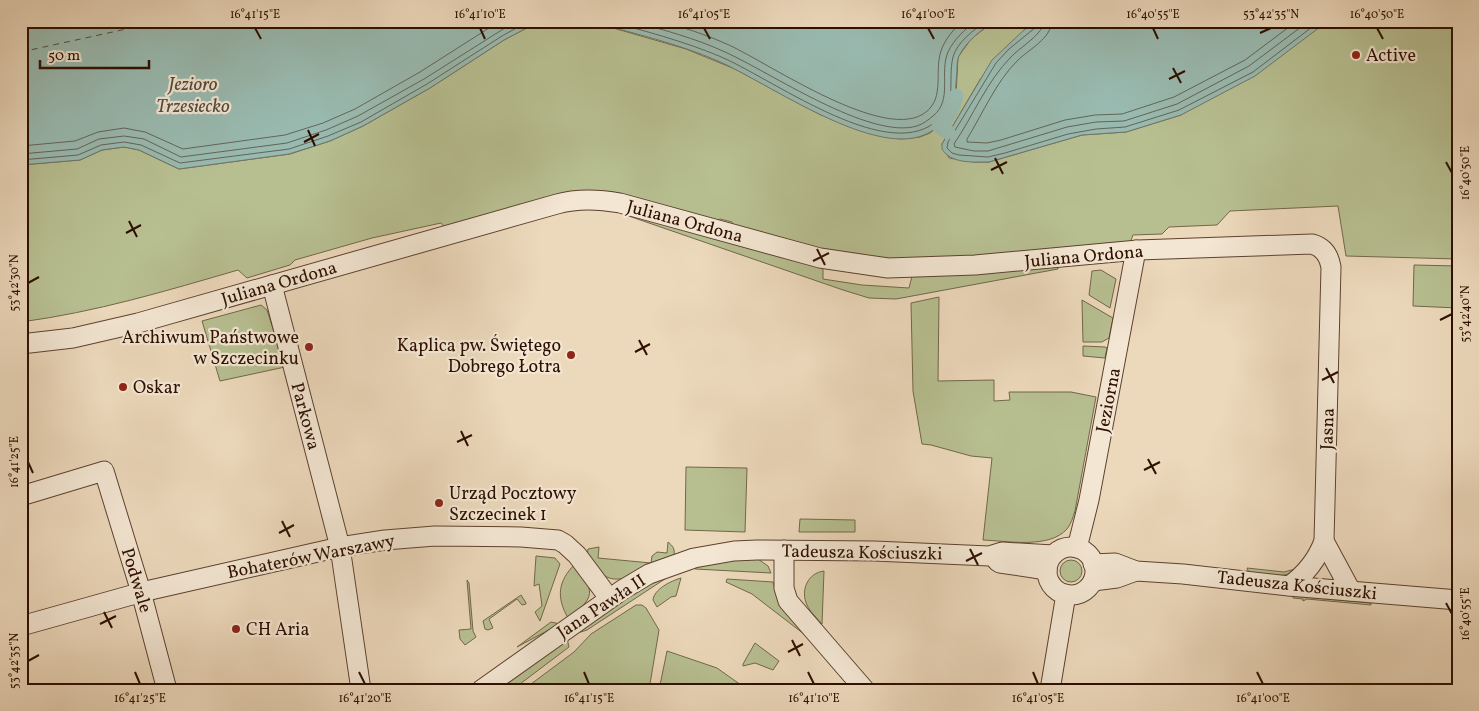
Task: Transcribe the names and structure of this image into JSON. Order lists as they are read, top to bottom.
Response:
{
  "streets": {
    "street": [
      "Juliana Ordona",
      "Jeziorna",
      "Parkowa",
      "Jasna",
      "Tadeusza Kościuszki",
      "Bohaterów Warszawy",
      "Podwale",
      "Jana Pawła II"
    ]
  },
  "crossings": [
    ["Juliana Ordona", "Jeziorna"],
    ["Juliana Ordona", "Parkowa"],
    ["Juliana Ordona", "Jasna"],
    ["Jeziorna", "Tadeusza Kościuszki"],
    ["Parkowa", "Bohaterów Warszawy"],
    ["Jasna", "Tadeusza Kościuszki"],
    ["Tadeusza Kościuszki", "Jana Pawła II"],
    ["Bohaterów Warszawy", "Podwale"],
    ["Bohaterów Warszawy", "Jana Pawła II"]
  ],
  "water": ["Jezioro Trzesiecko"],
  "places": [
    "Active",
    "Archiwum Państwowe w Szczecinku",
    "Kaplica pw. Świętego Dobrego Łotra",
    "Oskar",
    "Urząd Pocztowy Szczecinek 1",
    "CH Aria"
  ],
  "scale_bar": "50 m",
  "coordinates": [
    "16°41'15\"E",
    "16°41'10\"E",
    "16°41'05\"E",
    "16°41'00\"E",
    "16°40'55\"E",
    "53°42'35\"N",
    "16°40'50\"E",
    "53°42'30\"N",
    "53°42'40\"N",
    "16°41'25\"E",
    "16°41'20\"E"
  ]
}
